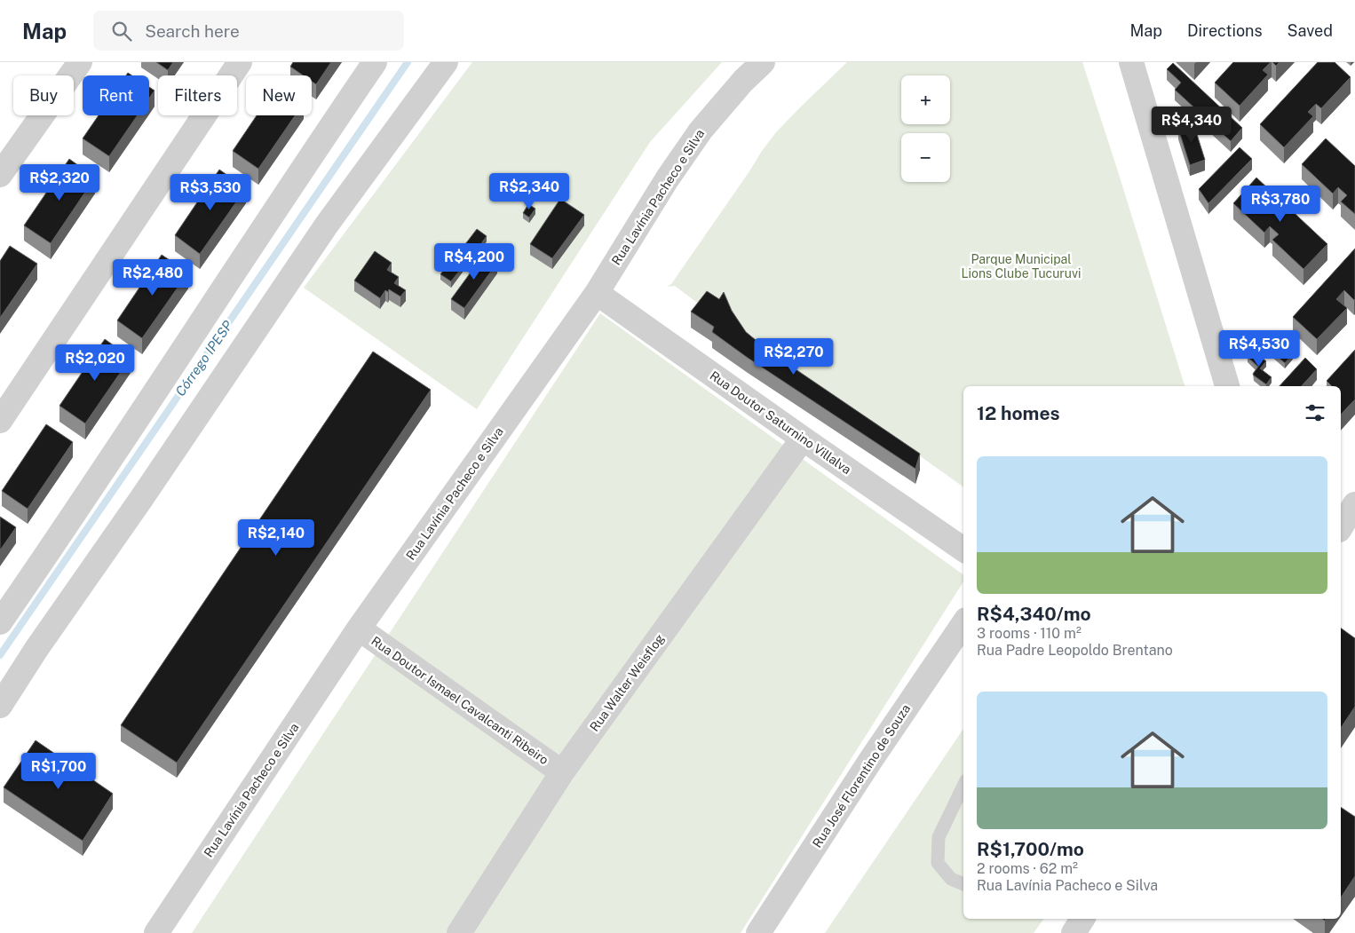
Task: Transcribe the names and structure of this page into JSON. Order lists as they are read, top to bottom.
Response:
{
  "streets": {
    "street": [
      "Rua Lavínia Pacheco e Silva",
      "Rua Doutor Saturnino Villalva",
      "Rua Walter Weisflog",
      "Rua Doutor Ismael Cavalcanti Ribeiro",
      "Rua José Florentino de Souza"
    ]
  },
  "crossings": [
    ["Rua Lavínia Pacheco e Silva", "Rua Doutor Saturnino Villalva"],
    ["Rua Lavínia Pacheco e Silva", "Rua Doutor Ismael Cavalcanti Ribeiro"],
    ["Rua Doutor Saturnino Villalva", "Rua Walter Weisflog"],
    ["Rua Walter Weisflog", "Rua Doutor Ismael Cavalcanti Ribeiro"]
  ],
  "water": ["Córrego IPESP"],
  "parks": ["Parque Municipal Lions Clube Tucuruvi"],
  "page": {
    "header": "Map",
    "search": "Search here",
    "nav": ["Map", "Directions", "Saved"],
    "map_buttons": ["+", "−"],
    "chip": [
      "Buy",
      "Rent",
      "Filters",
      "New"
    ],
    "price": [
      "R$4,340",
      "R$2,320",
      "R$2,340",
      "R$3,530",
      "R$3,780",
      "R$4,200",
      "R$2,480",
      "R$4,530",
      "R$2,270",
      "R$2,020",
      "R$2,140",
      "R$1,700"
    ],
    "heading": "12 homes",
    "list": [
      {
        "name": "R$4,340/mo",
        "note": "3 rooms · 110 m² · Rua Padre Leopoldo Brentano"
      },
      {
        "name": "R$1,700/mo",
        "note": "2 rooms · 62 m² · Rua Lavínia Pacheco e Silva"
      }
    ]
  }
}
